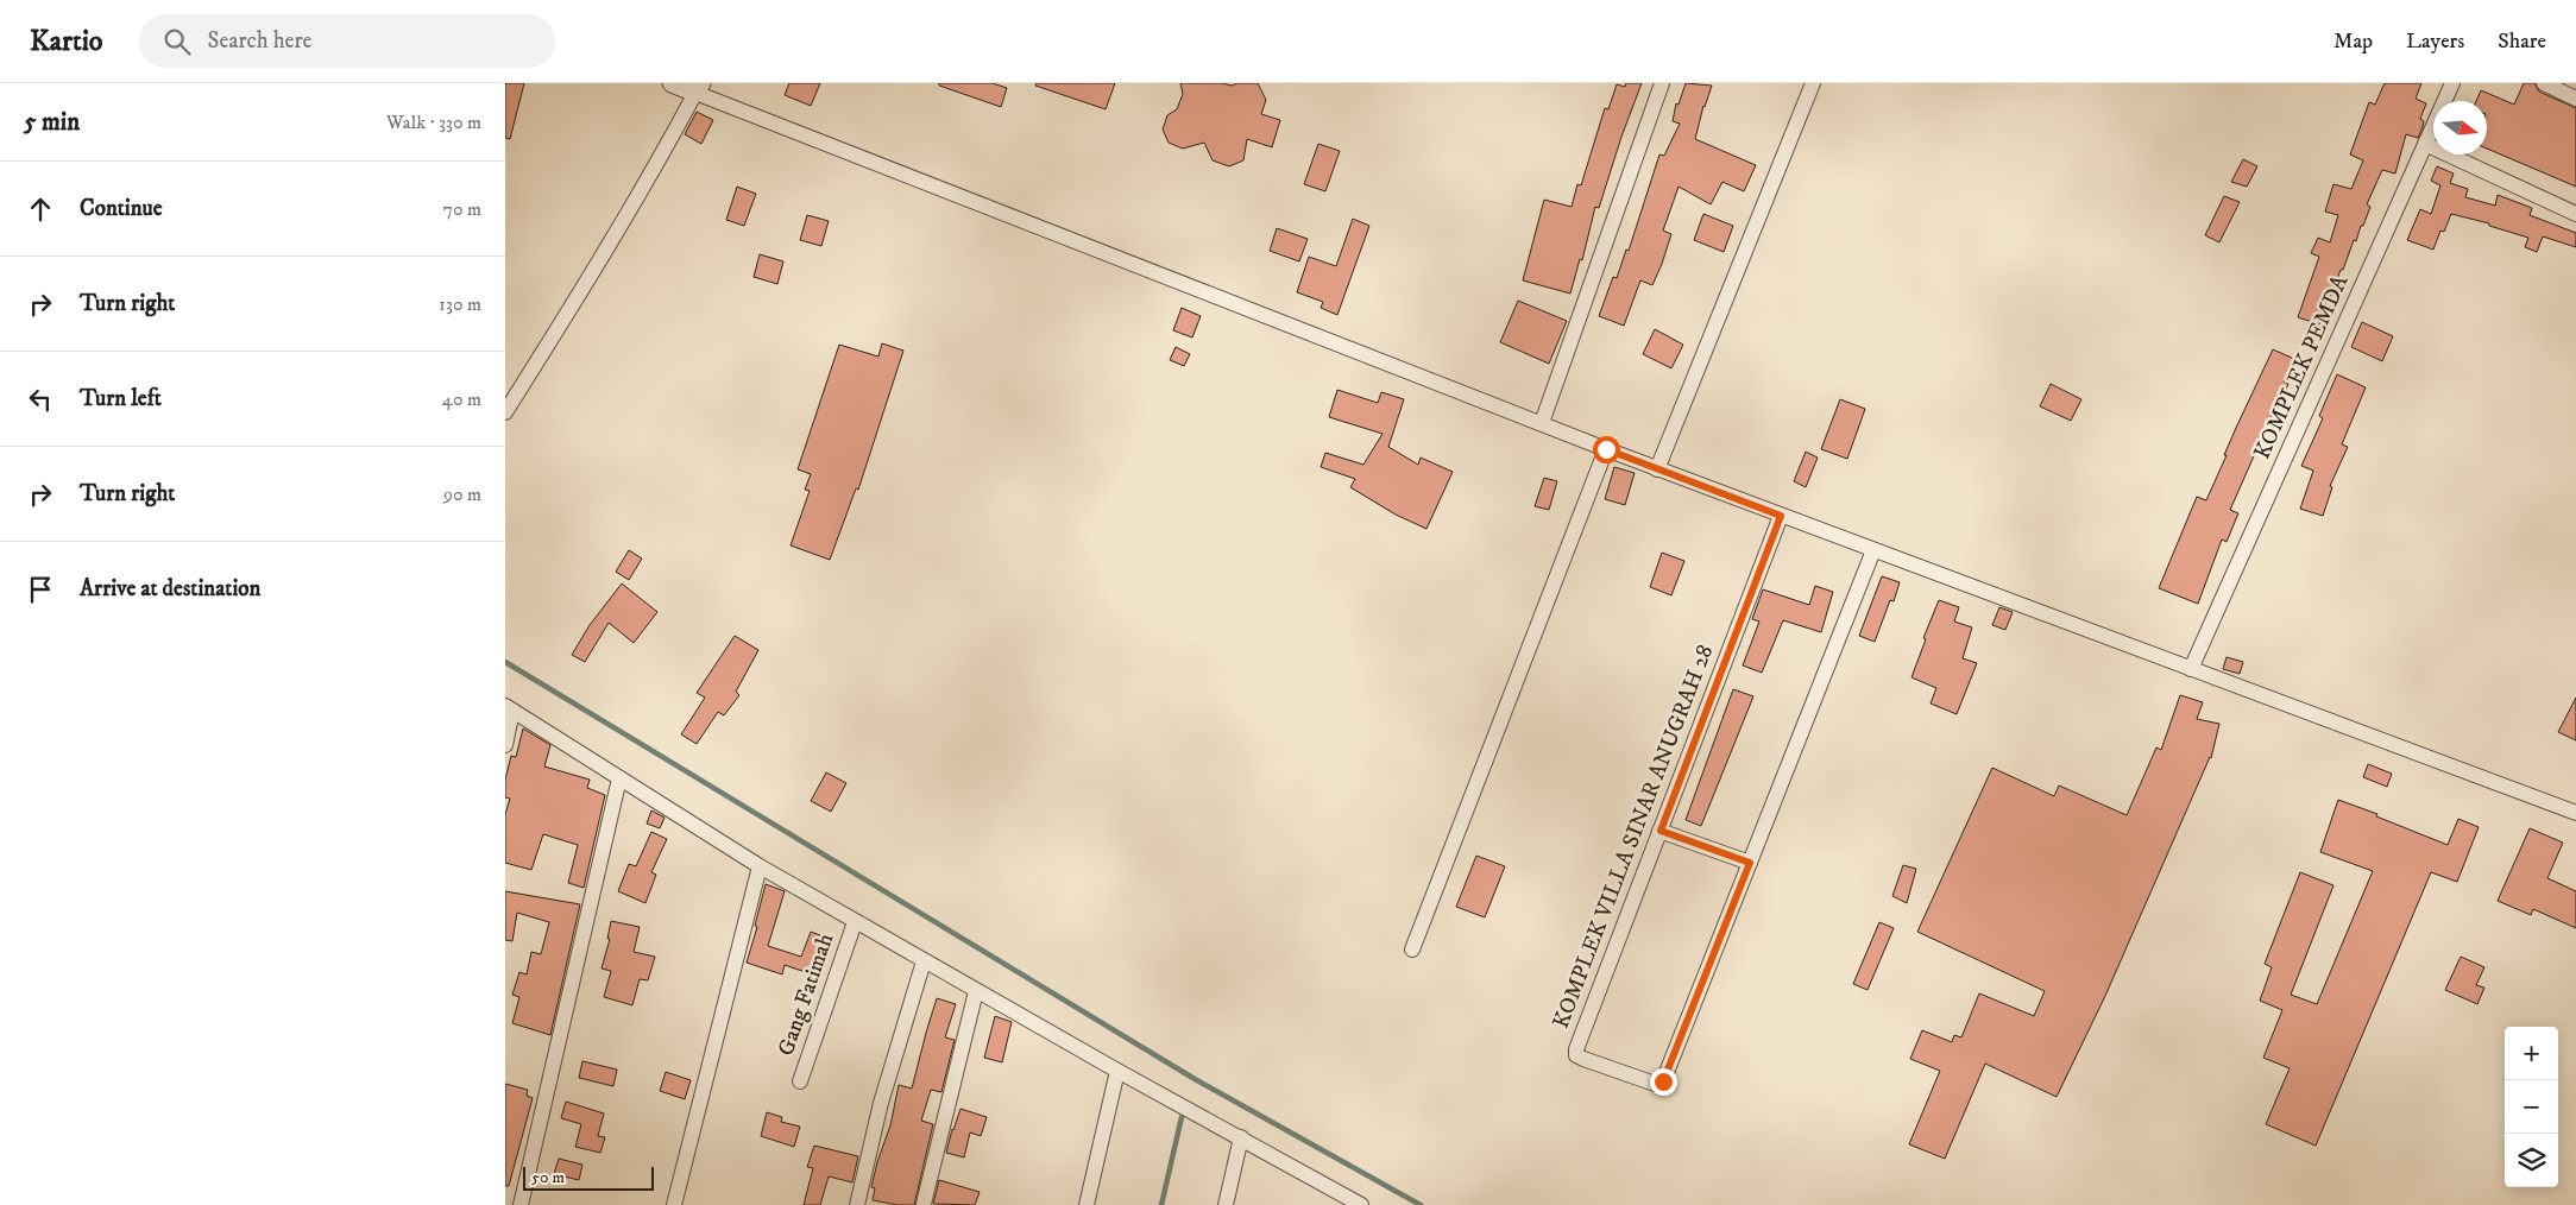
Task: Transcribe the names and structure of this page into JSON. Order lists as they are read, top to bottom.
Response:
{
  "streets": {
    "street": ["KOMPLEK PEMDA", "KOMPLEK VILLA SINAR ANUGRAH 28", "Gang Fatimah"]
  },
  "scale_bar": "50 m",
  "north": "right",
  "page": {
    "header": "Kartio",
    "search": "Search here",
    "nav": ["Map", "Layers", "Share"],
    "heading": ["5 min", "Walk · 330 m"],
    "list": [
      ["Continue", "70 m"],
      ["Turn right", "130 m"],
      ["Turn left", "40 m"],
      ["Turn right", "90 m"],
      "Arrive at destination"
    ],
    "map_buttons": ["+", "−"],
    "scale": "50 m"
  }
}
